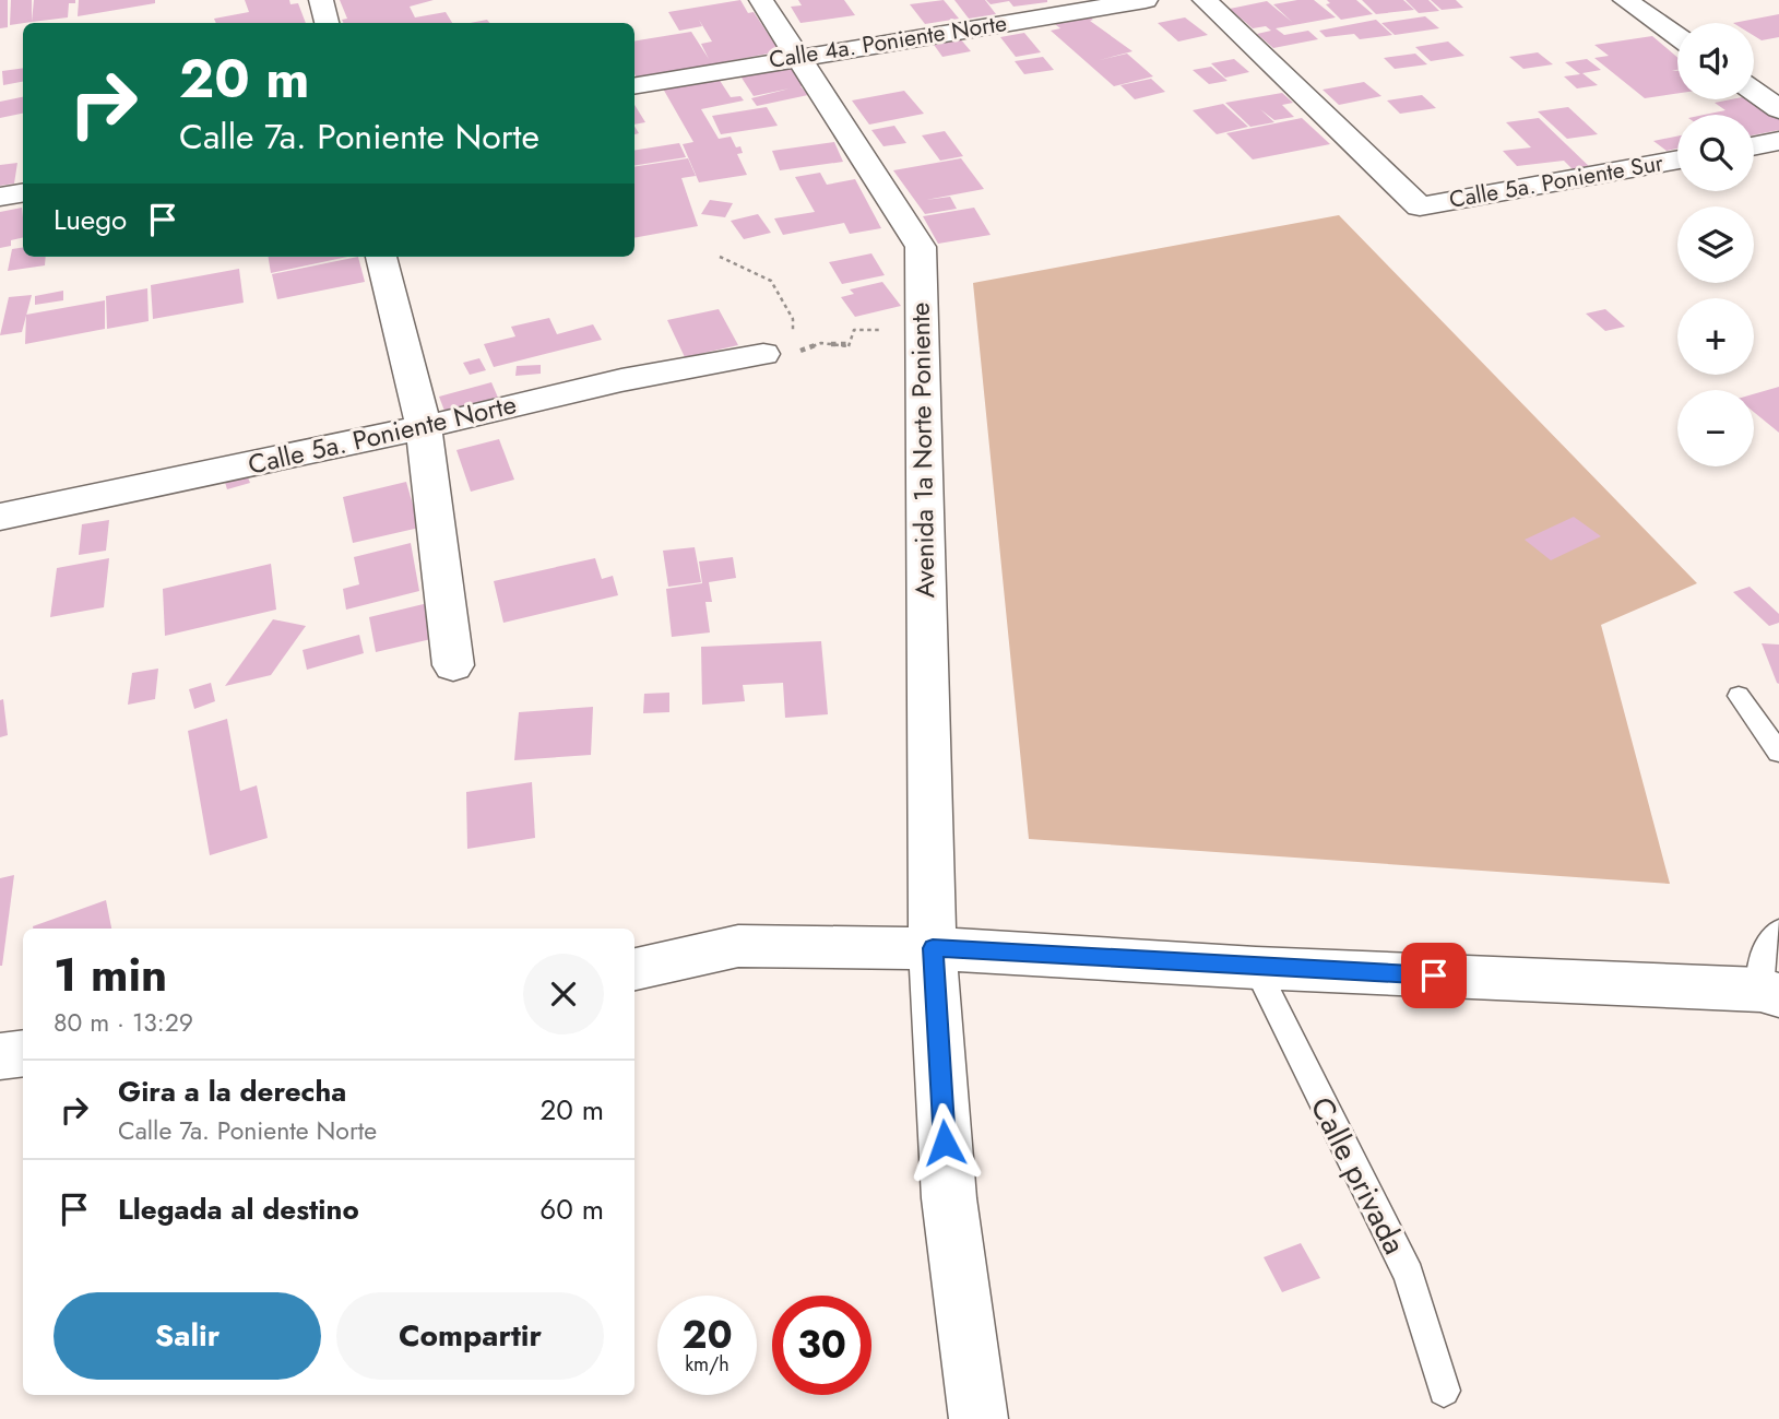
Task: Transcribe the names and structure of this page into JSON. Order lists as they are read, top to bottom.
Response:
{
  "streets": {
    "street": [
      "Calle 4a. Poniente Norte",
      "Calle 5a. Poniente Sur",
      "Calle 5a. Poniente Norte",
      "Avenida 1a Norte Poniente"
    ],
    "lane": ["Calle privada"]
  },
  "crossings": [
    ["Calle 4a. Poniente Norte", "Avenida 1a Norte Poniente"]
  ],
  "page": {
    "map_buttons": ["+", "−"],
    "turn": ["20 m", "Calle 7a. Poniente Norte"],
    "then": "Luego",
    "heading": ["1 min", "80 m · 13:29"],
    "list": [
      {
        "name": "Gira a la derecha",
        "note": "Calle 7a. Poniente Norte",
        "value": "20 m"
      },
      {
        "name": "Llegada al destino",
        "value": "60 m"
      }
    ],
    "buttons": ["Salir", "Compartir"],
    "speed": "20 km/h",
    "limit": "30"
  }
}
